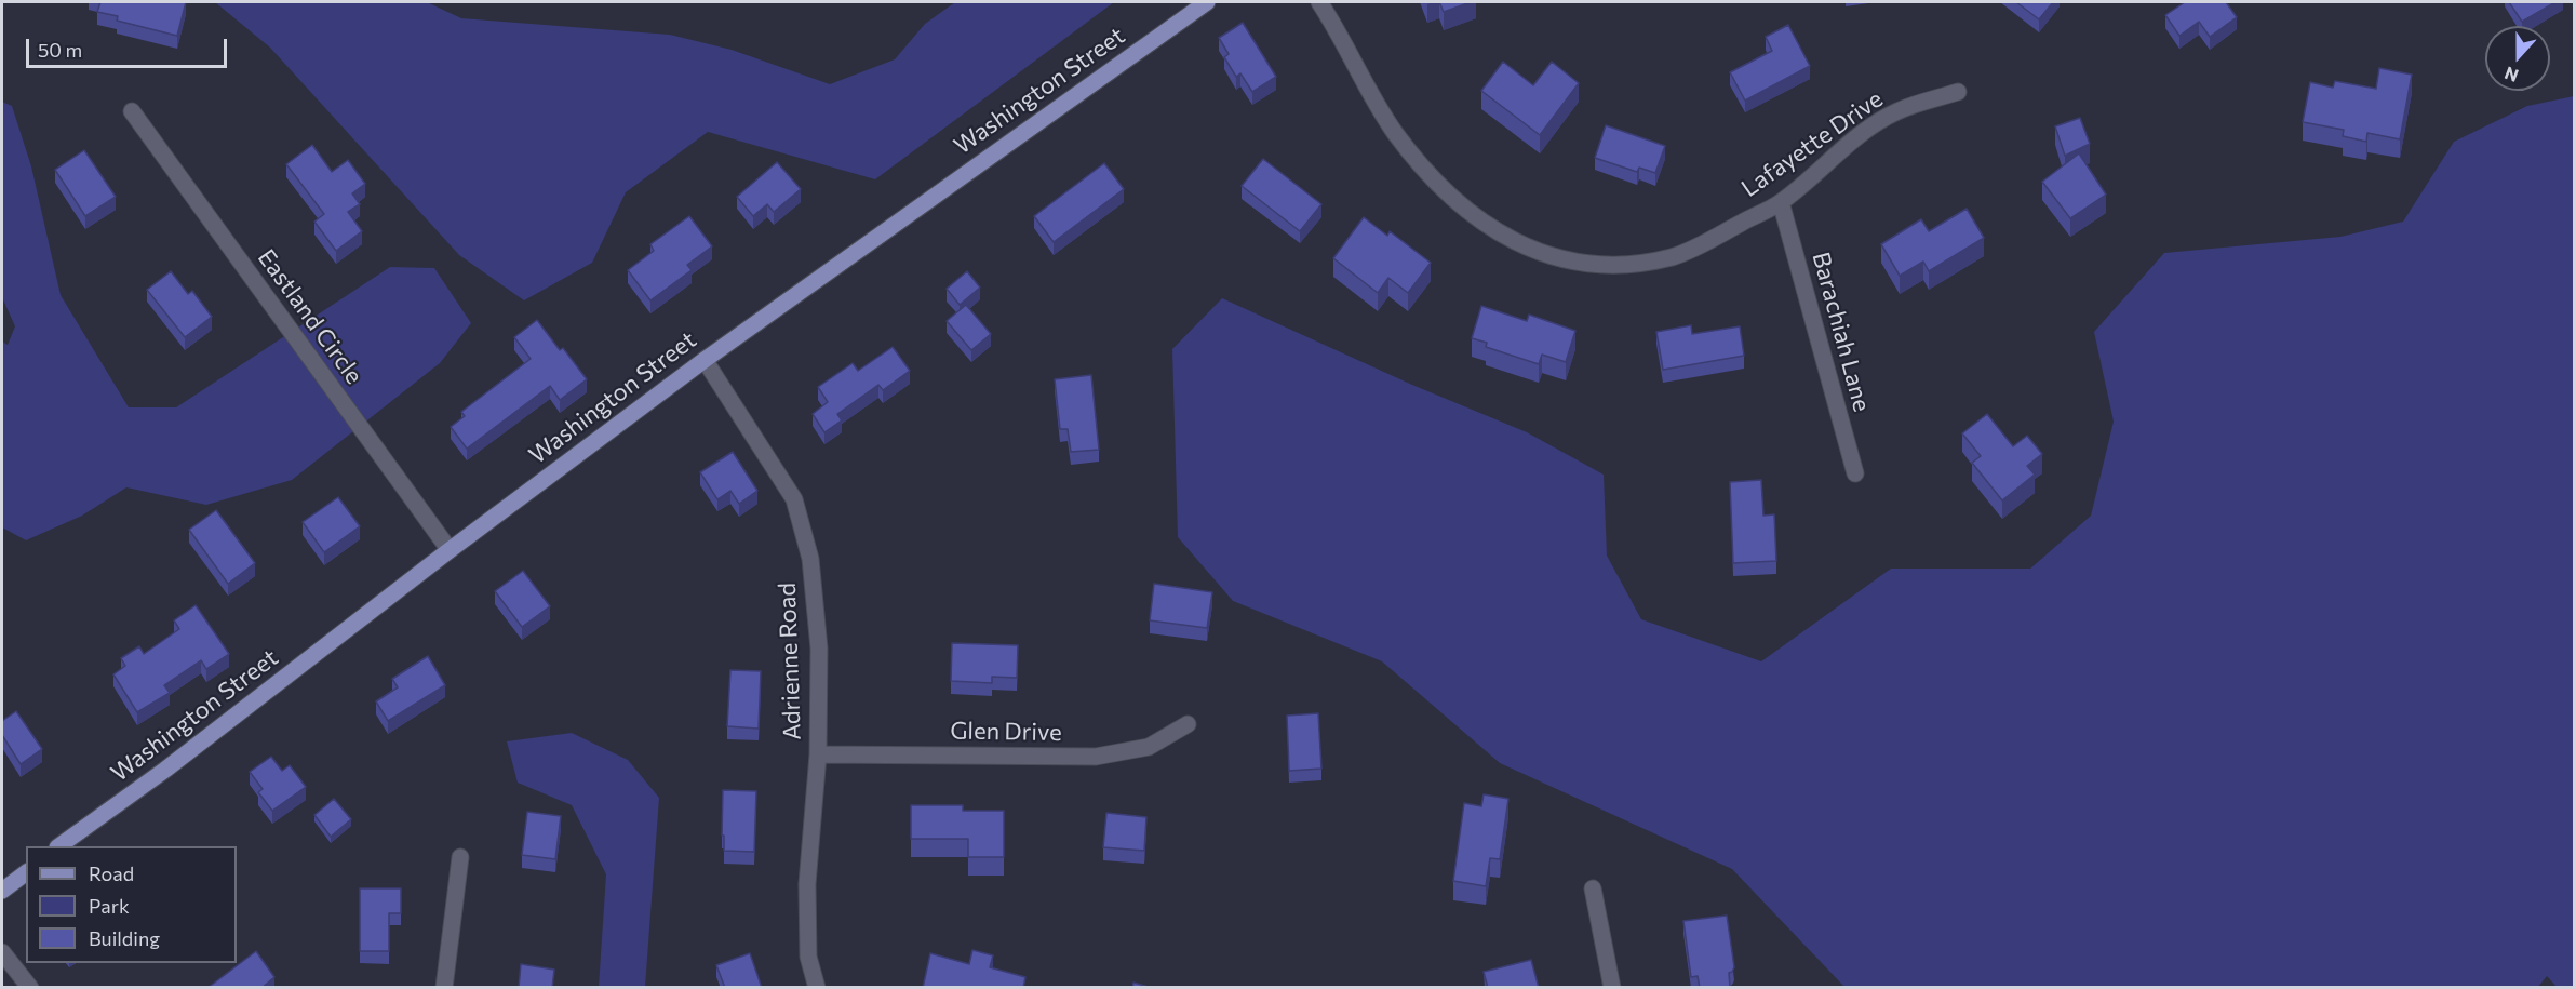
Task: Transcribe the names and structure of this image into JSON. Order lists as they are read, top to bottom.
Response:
{
  "streets": {
    "main road": ["Washington Street"],
    "street": [
      "Lafayette Drive",
      "Eastland Circle",
      "Barachiah Lane",
      "Adrienne Road",
      "Glen Drive"
    ]
  },
  "crossings": [
    ["Washington Street", "Eastland Circle"],
    ["Washington Street", "Adrienne Road"],
    ["Lafayette Drive", "Barachiah Lane"],
    ["Adrienne Road", "Glen Drive"]
  ],
  "legend": ["Road", "Park", "Building"],
  "scale_bar": "50 m",
  "north": "bottom"
}
